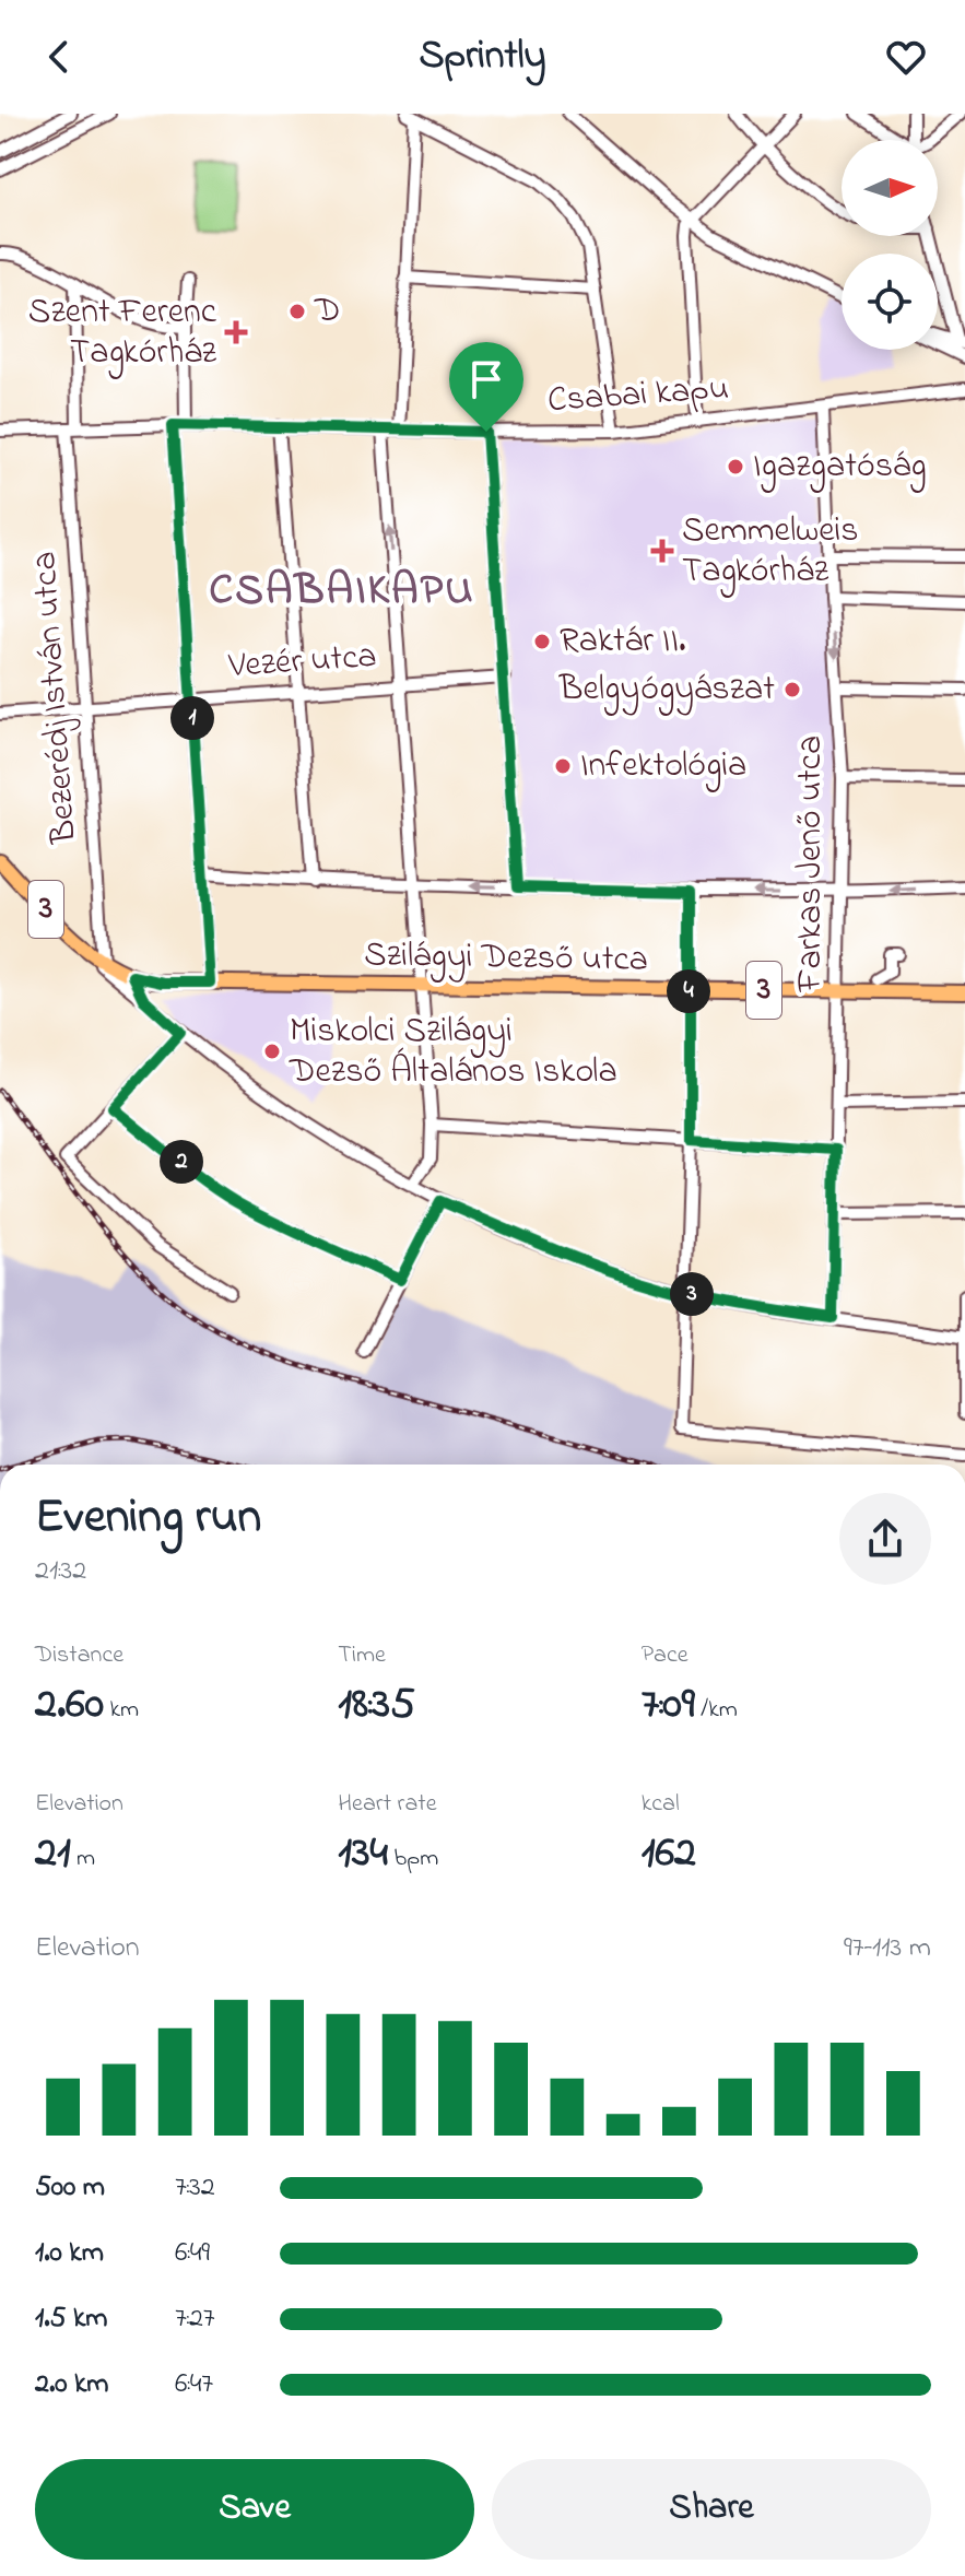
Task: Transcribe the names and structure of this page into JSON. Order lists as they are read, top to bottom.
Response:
{
  "streets": {
    "main road": ["3", "Szilágyi Dezső utca"],
    "street": [
      "Csabai kapu",
      "Vezér utca",
      "Bezerédj István utca",
      "Farkas Jenő utca"
    ]
  },
  "crossings": [
    ["Csabai kapu", "Bezerédj István utca"],
    ["Csabai kapu", "Farkas Jenő utca"],
    ["Vezér utca", "Bezerédj István utca"],
    ["Bezerédj István utca", "3"],
    ["Bezerédj István utca", "Szilágyi Dezső utca"],
    ["Farkas Jenő utca", "Szilágyi Dezső utca"],
    ["3", "Szilágyi Dezső utca"]
  ],
  "districts": ["CSABAIKAPU"],
  "places": {
    "other": [
      "D",
      "Igazgatóság",
      "Raktár II.",
      "Belgyógyászat",
      "Infektológia",
      "Miskolci Szilágyi Dezső Általános Iskola"
    ],
    "health": ["Szent Ferenc Tagkórház", "Semmelweis Tagkórház"]
  },
  "north": "right",
  "page": {
    "header": "Sprintly",
    "pins": [
      "1",
      "4",
      "2",
      "3"
    ],
    "heading": ["Evening run", "21:32"],
    "stats": [
      ["Distance", "2.60 km"],
      ["Time", "18:35"],
      ["Pace", "7:09 /km"],
      ["Elevation", "21 m"],
      ["Heart rate", "134 bpm"],
      ["kcal", "162"]
    ],
    "chart": ["Elevation", "97–113 m"],
    "list": [
      {
        "name": "500 m",
        "note": "7:32"
      },
      {
        "name": "1.0 km",
        "note": "6:49"
      },
      {
        "name": "1.5 km",
        "note": "7:27"
      },
      {
        "name": "2.0 km",
        "note": "6:47"
      }
    ],
    "buttons": ["Save", "Share"]
  }
}
